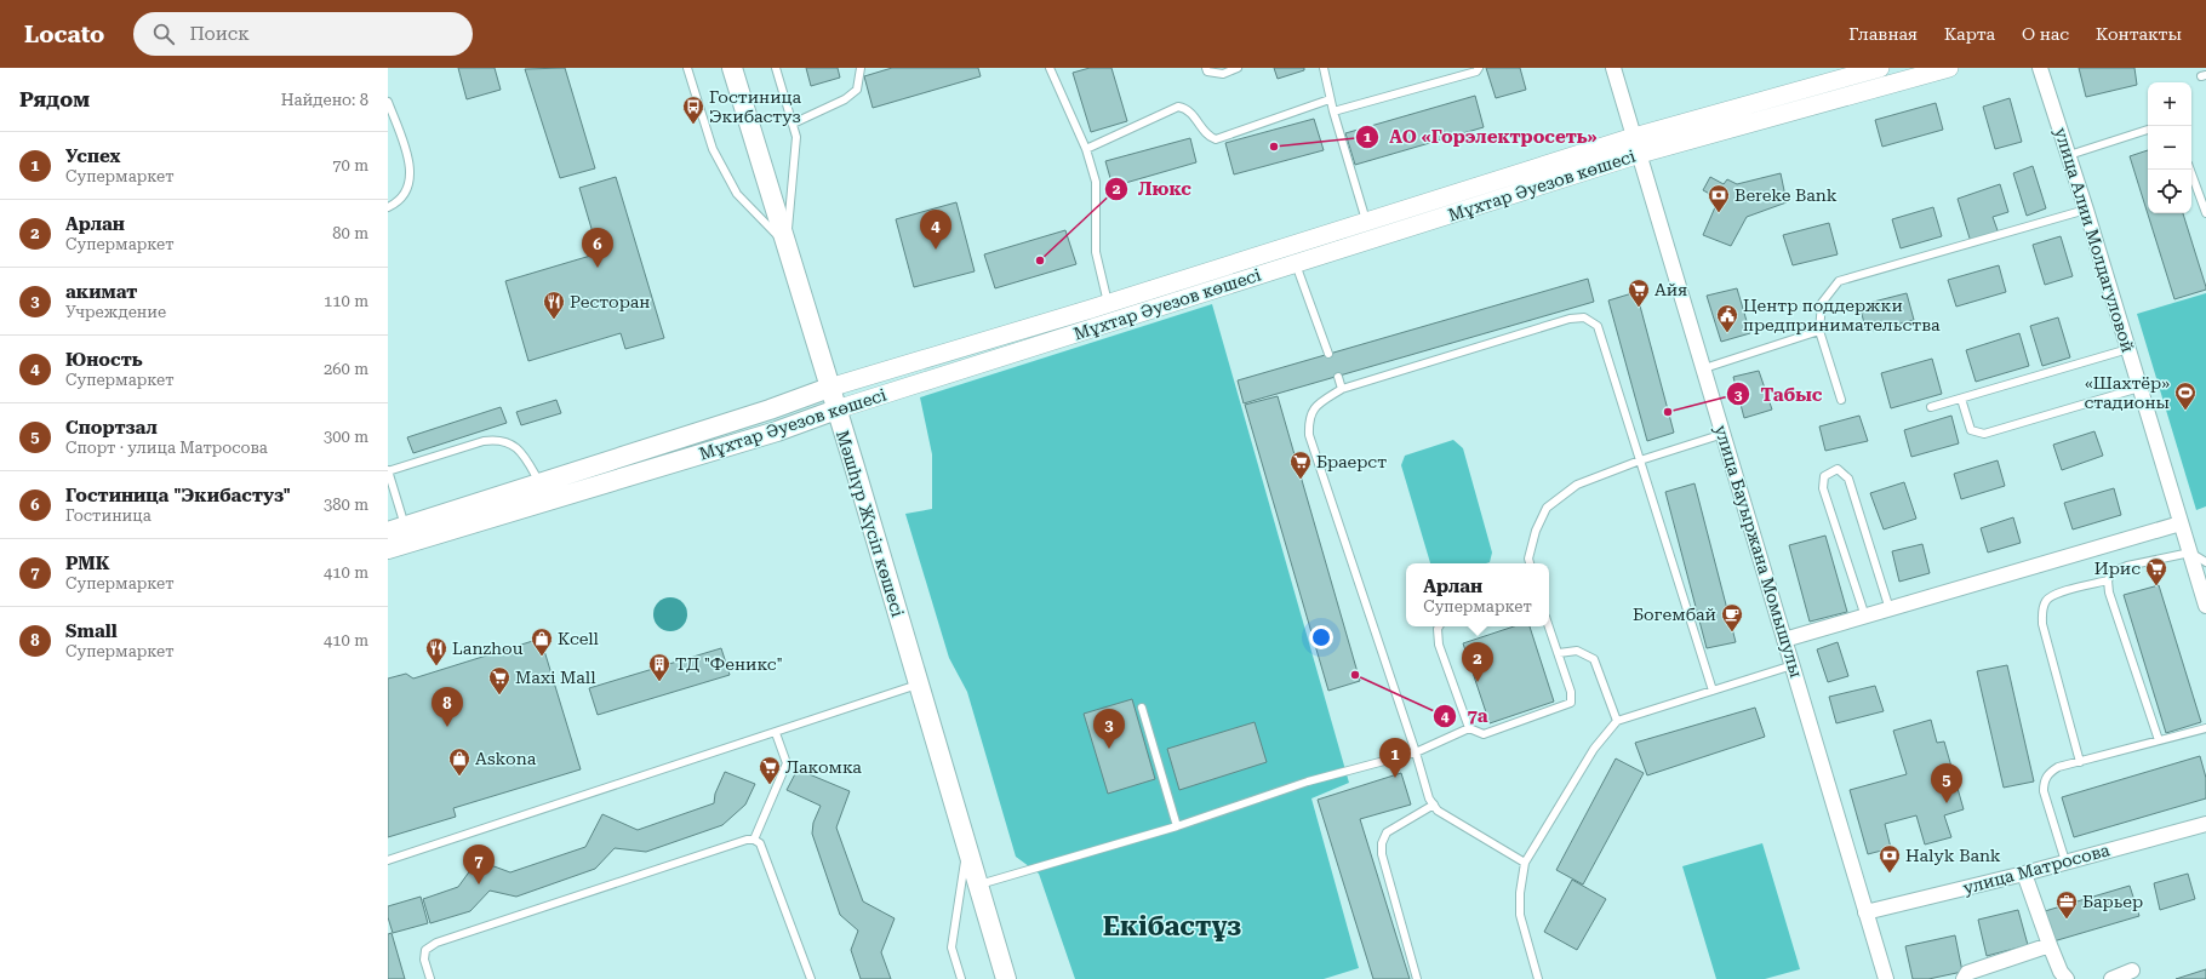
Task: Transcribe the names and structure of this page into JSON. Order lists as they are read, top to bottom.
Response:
{
  "streets": {
    "main road": ["Мұхтар Әуезов көшесі", "Мәшһүр Жүсіп көшесі"],
    "street": ["улица Алии Молдагуловой", "улица Бауыржана Момышулы", "улица Матросова"]
  },
  "crossings": [
    ["Мұхтар Әуезов көшесі", "Мәшһүр Жүсіп көшесі"],
    ["Мұхтар Әуезов көшесі", "улица Бауыржана Момышулы"],
    ["улица Бауыржана Момышулы", "улица Матросова"]
  ],
  "districts": ["Екібастұз"],
  "places": {
    "bus stop": ["Гостиница Экибастуз"],
    "other": [
      "АО «Горэлектросеть»",
      "Люкс",
      "Табыс",
      "7а"
    ],
    "bank": ["Bereke Bank", "Halyk Bank"],
    "supermarket": [
      "Айя",
      "Браерст",
      "Ирис",
      "Maxi Mall",
      "Лакомка"
    ],
    "restaurant": ["Ресторан", "Lanzhou"],
    "public building": ["Центр поддержки предпринимательства"],
    "sports": ["«Шахтёр» стадионы"],
    "cafe": ["Богембай"],
    "shop": ["Kcell", "Askona"],
    "building": ["ТД \"Феникс\""],
    "office": ["Барьер"]
  },
  "page": {
    "header": "Locato",
    "search": "Поиск",
    "nav": [
      "Главная",
      "Карта",
      "О нас",
      "Контакты"
    ],
    "heading": ["Рядом", "Найдено: 8"],
    "map_buttons": ["+", "−"],
    "list": [
      {
        "mark": "1",
        "name": "Успех",
        "note": "Супермаркет",
        "value": "70 m"
      },
      {
        "mark": "2",
        "name": "Арлан",
        "note": "Супермаркет",
        "value": "80 m"
      },
      {
        "mark": "3",
        "name": "акимат",
        "note": "Учреждение",
        "value": "110 m"
      },
      {
        "mark": "4",
        "name": "Юность",
        "note": "Супермаркет",
        "value": "260 m"
      },
      {
        "mark": "5",
        "name": "Спортзал",
        "note": "Спорт · улица Матросова",
        "value": "300 m"
      },
      {
        "mark": "6",
        "name": "Гостиница \"Экибастуз\"",
        "note": "Гостиница",
        "value": "380 m"
      },
      {
        "mark": "7",
        "name": "РМК",
        "note": "Супермаркет",
        "value": "410 m"
      },
      {
        "mark": "8",
        "name": "Small",
        "note": "Супермаркет",
        "value": "410 m"
      }
    ],
    "pins": [
      "4",
      "6",
      "2",
      "8",
      "3",
      "1",
      "5",
      "7"
    ],
    "popup": ["Арлан", "Супермаркет"]
  }
}
